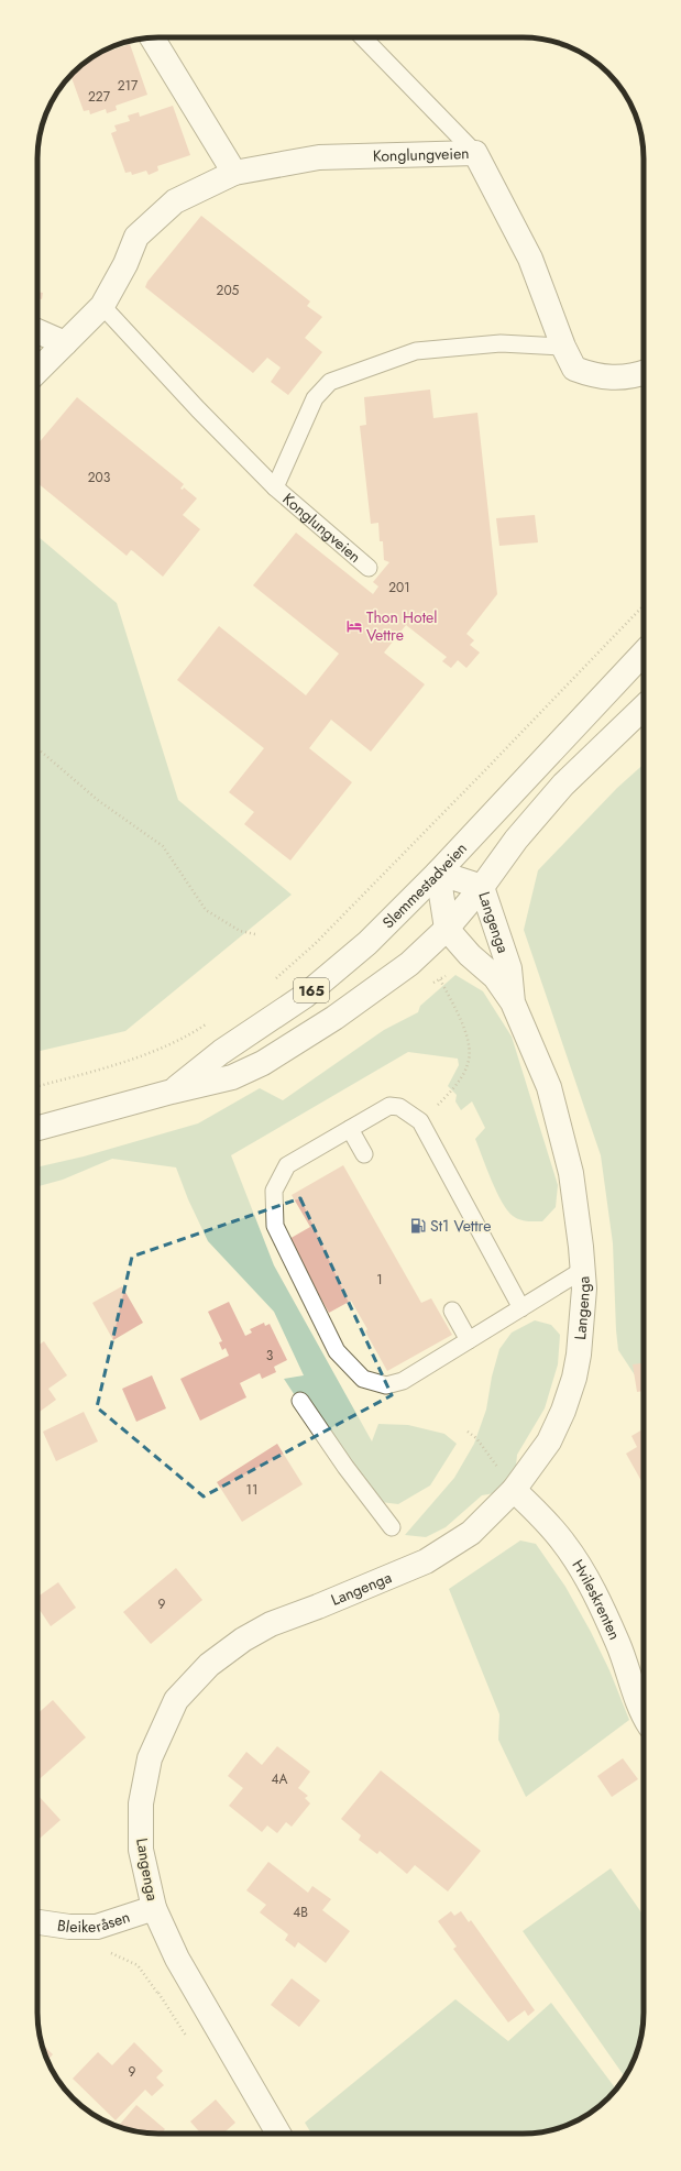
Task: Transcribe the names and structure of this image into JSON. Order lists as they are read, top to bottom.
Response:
{
  "streets": {
    "main road": [
      "Konglungveien",
      "Slemmestadveien",
      "Langenga",
      "165",
      "Hvileskrenten",
      "Bleikeråsen"
    ]
  },
  "crossings": [
    ["Slemmestadveien", "Langenga"],
    ["Langenga", "Hvileskrenten"],
    ["Langenga", "Bleikeråsen"]
  ],
  "places": {
    "hotel": ["Thon Hotel Vettre"],
    "fuel station": ["St1 Vettre"]
  },
  "house_numbers": [
    "217",
    "227",
    "205",
    "203",
    "201",
    "1",
    "3",
    "11",
    "9",
    "4A",
    "4B",
    "9"
  ]
}
